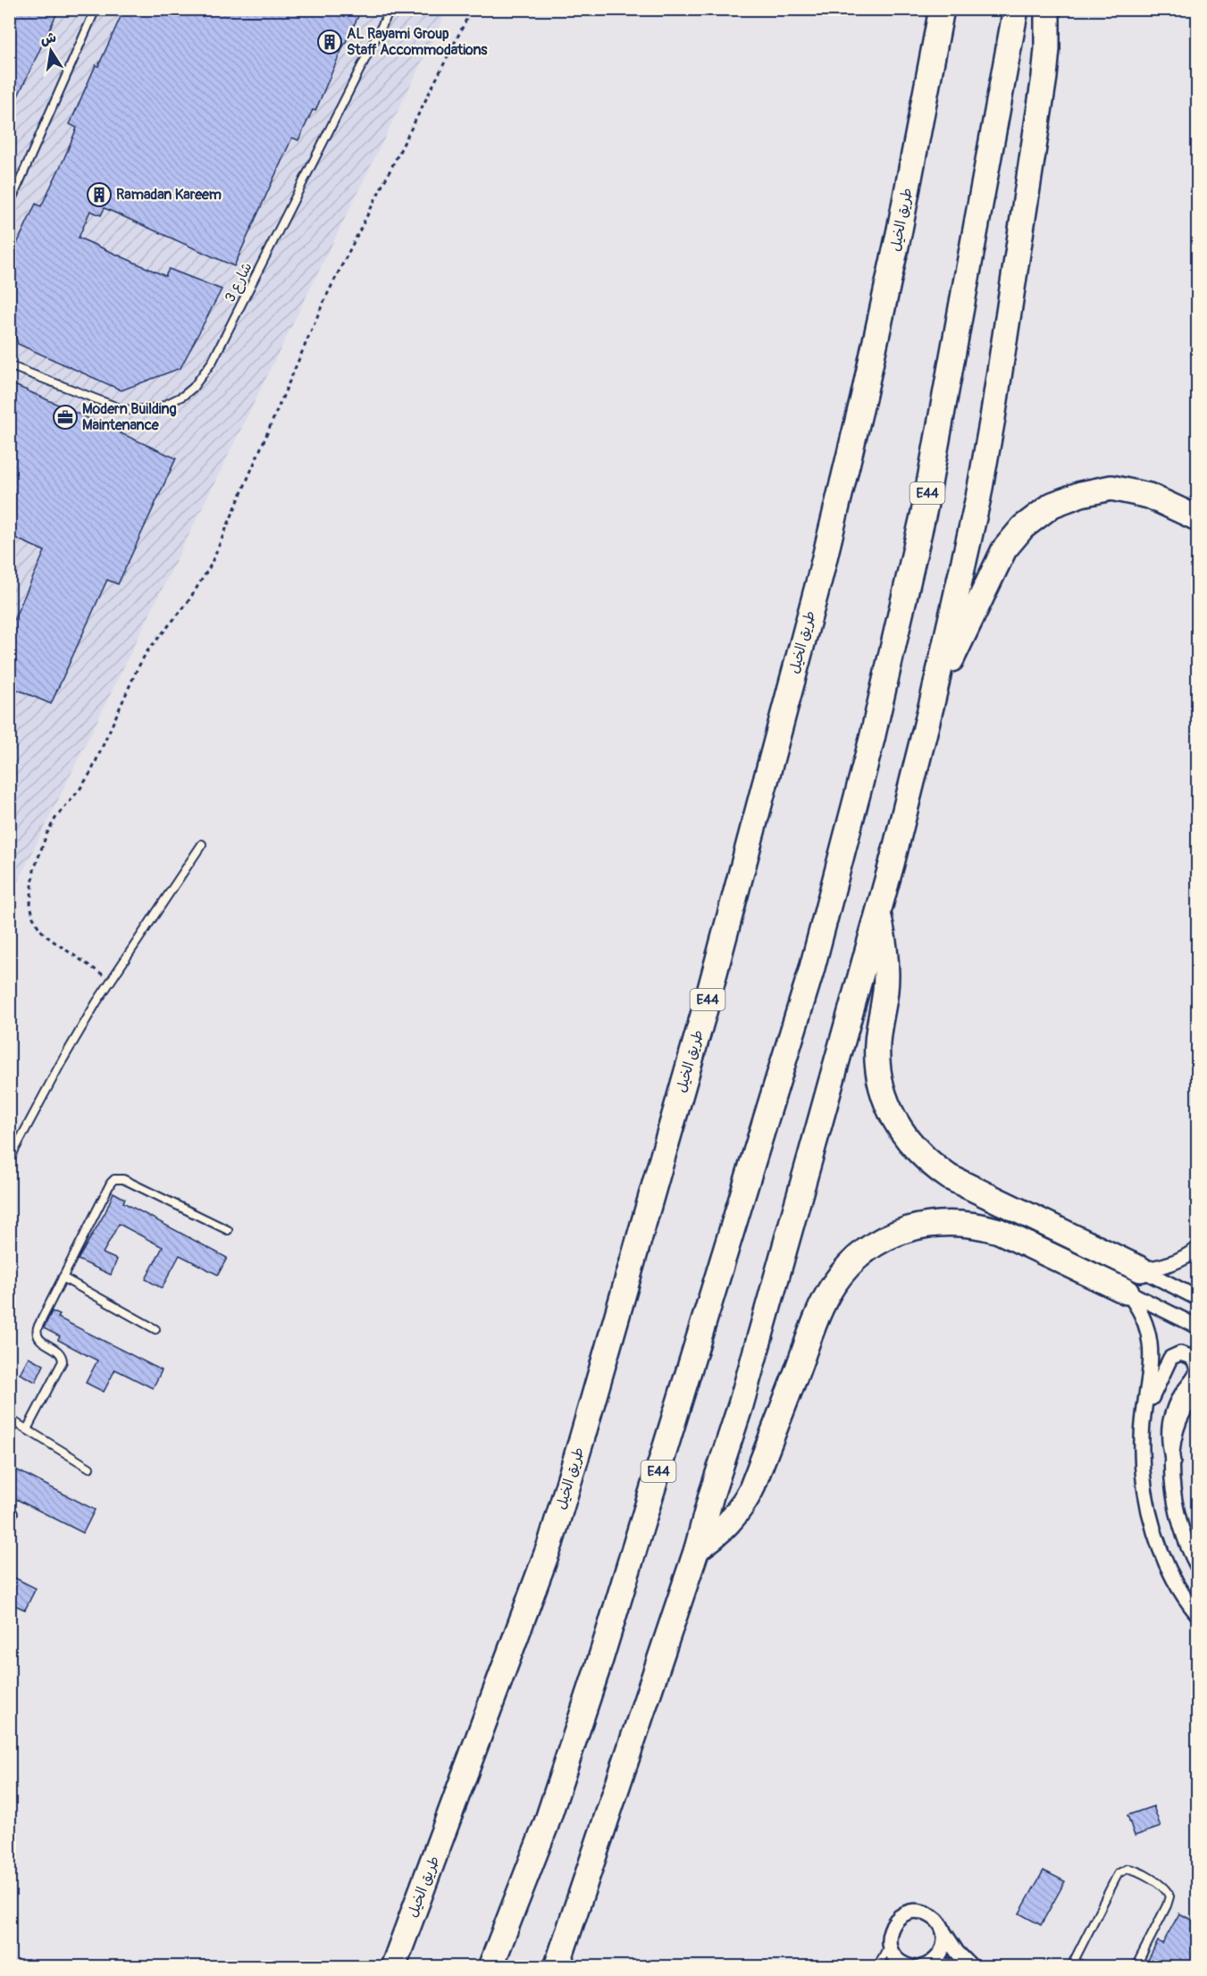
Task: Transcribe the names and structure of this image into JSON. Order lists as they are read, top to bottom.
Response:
{
  "streets": {
    "highway": ["طريق الخيل", "E44"],
    "lane": ["شارع 3"]
  },
  "places": {
    "building": ["AL Rayami Group Staff Accommodations", "Ramadan Kareem"],
    "office": ["Modern Building Maintenance"]
  },
  "north": "top"
}
